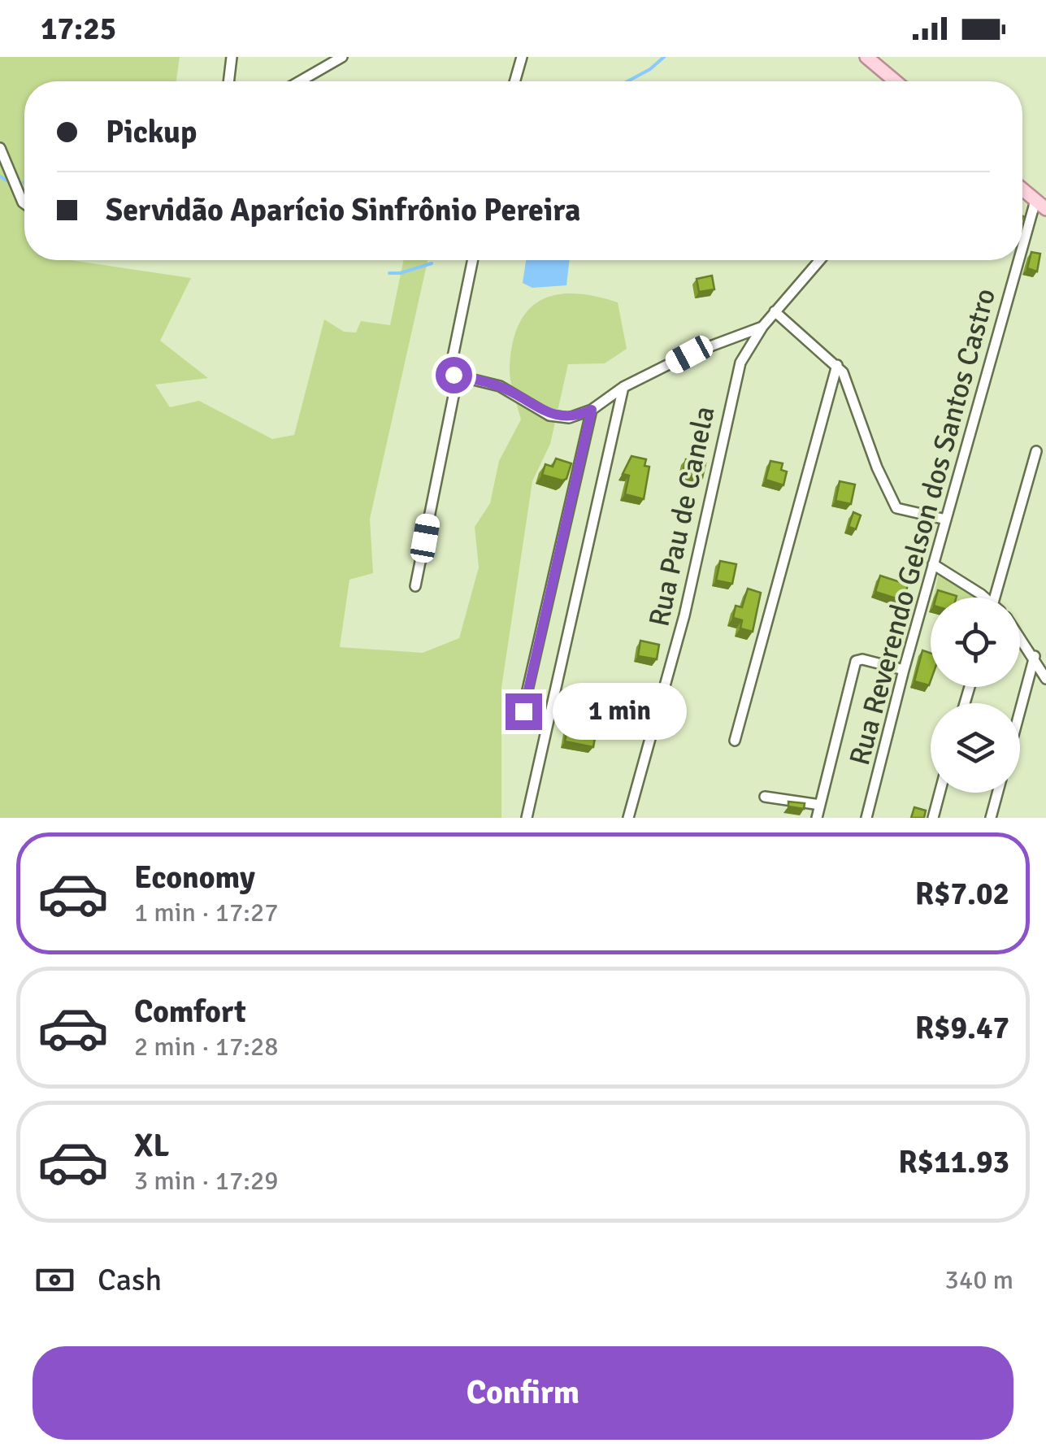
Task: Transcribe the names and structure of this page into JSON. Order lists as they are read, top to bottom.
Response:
{
  "streets": {
    "street": ["Rua Pau de Canela", "Rua Reverendo Gelson dos Santos Castro"]
  },
  "page": {
    "status": "17:25",
    "banner": ["Pickup", "Servidão Aparício Sinfrônio Pereira"],
    "bubble": "1 min",
    "list": [
      {
        "name": "Economy",
        "note": "1 min · 17:27",
        "value": "R$7.02"
      },
      {
        "name": "Comfort",
        "note": "2 min · 17:28",
        "value": "R$9.47"
      },
      {
        "name": "XL",
        "note": "3 min · 17:29",
        "value": "R$11.93"
      }
    ],
    "pay": ["Cash", "340 m"],
    "buttons": "Confirm"
  }
}
